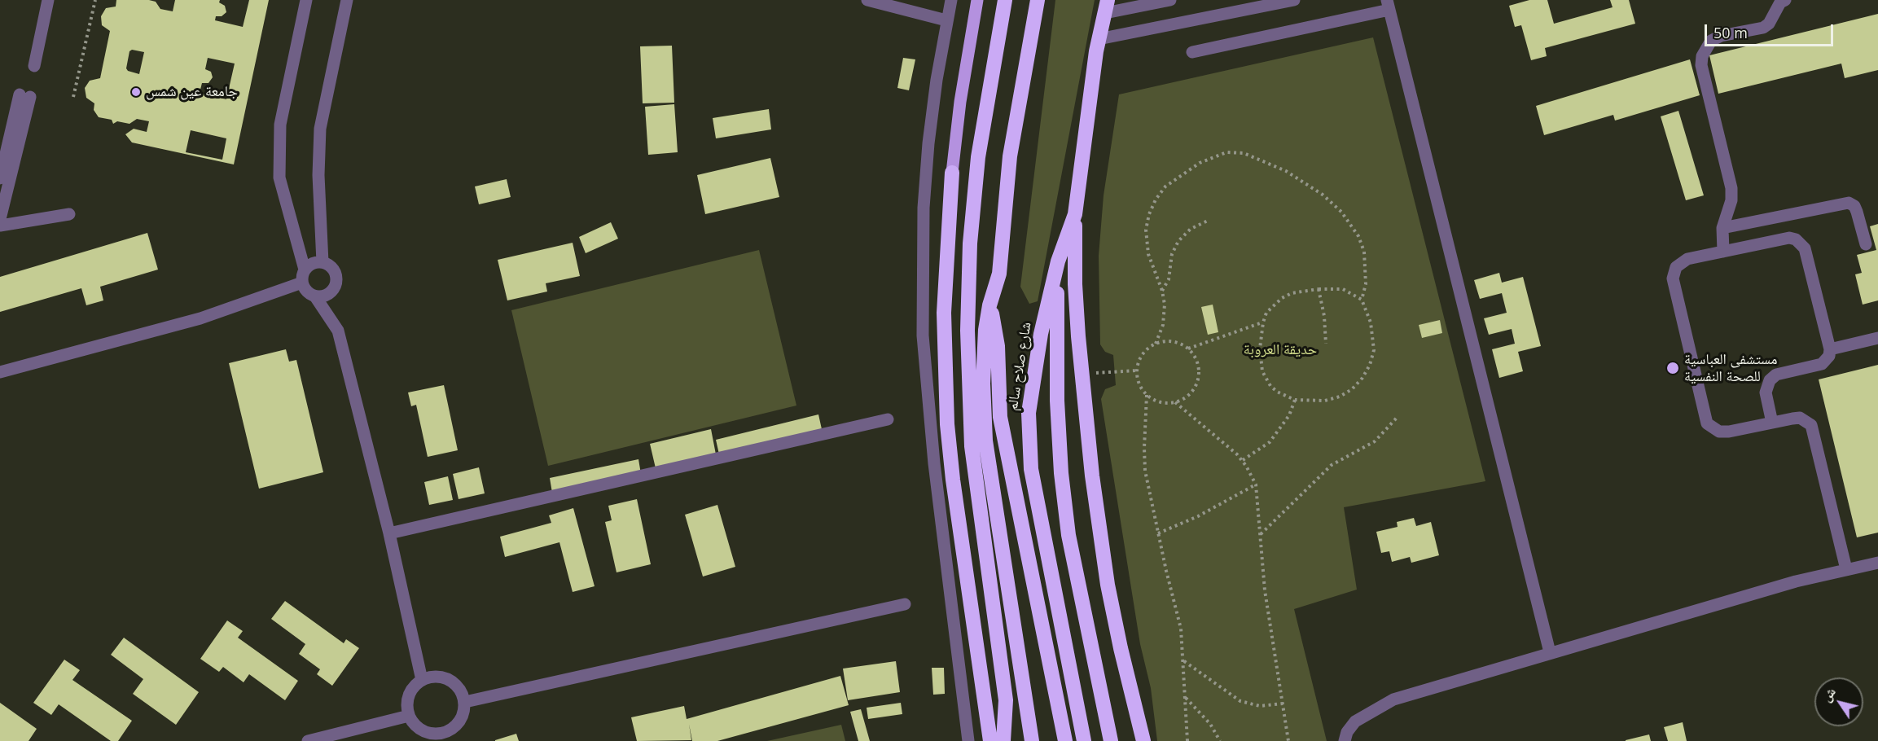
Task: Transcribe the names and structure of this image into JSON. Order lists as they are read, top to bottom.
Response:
{
  "streets": {
    "highway": ["شارع صلاح سالم"]
  },
  "parks": ["حديقة العروبة"],
  "places": ["جامعة عين شمس", "مستشفى العباسية للصحة النفسية"],
  "scale_bar": "50 m",
  "north": "top left"
}
